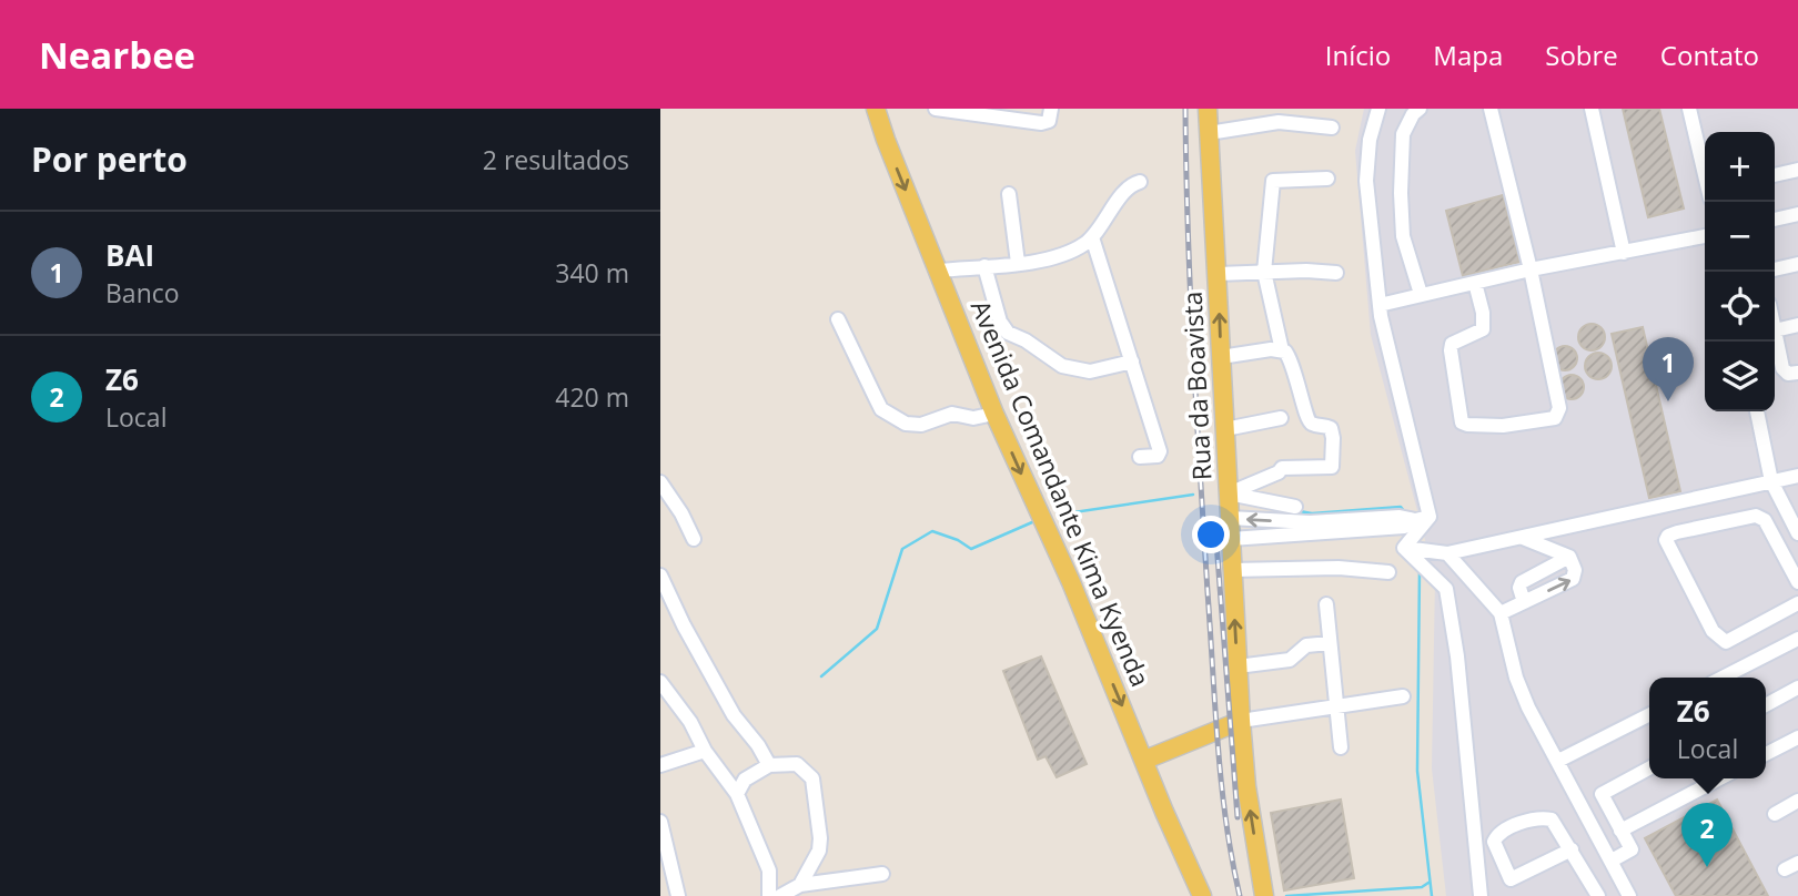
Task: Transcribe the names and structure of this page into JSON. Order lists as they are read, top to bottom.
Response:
{
  "streets": {
    "main road": ["Rua da Boavista", "Avenida Comandante Kima Kyenda"]
  },
  "one_way": ["Rua da Boavista", "Avenida Comandante Kima Kyenda"],
  "page": {
    "header": "Nearbee",
    "nav": [
      "Início",
      "Mapa",
      "Sobre",
      "Contato"
    ],
    "heading": ["Por perto", "2 resultados"],
    "map_buttons": ["+", "−"],
    "list": [
      {
        "mark": "1",
        "name": "BAI",
        "note": "Banco",
        "value": "340 m"
      },
      {
        "mark": "2",
        "name": "Z6",
        "note": "Local",
        "value": "420 m"
      }
    ],
    "pins": ["1", "2"],
    "popup": ["Z6", "Local"]
  }
}
